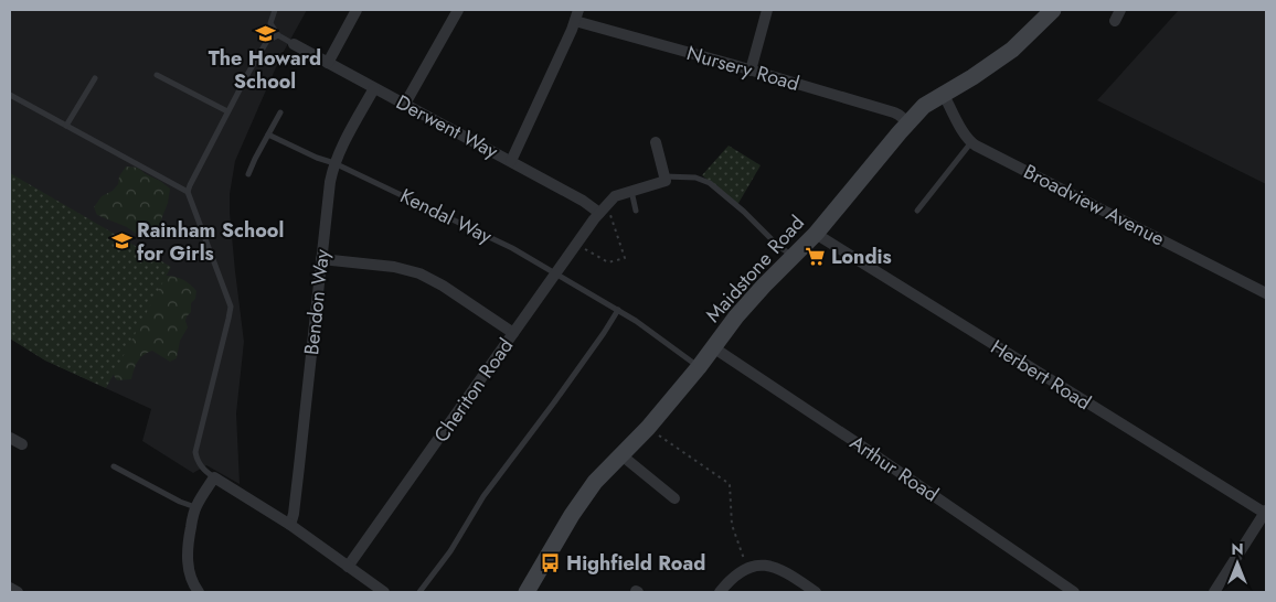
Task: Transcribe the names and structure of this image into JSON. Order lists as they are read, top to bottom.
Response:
{
  "streets": {
    "street": [
      "Nursery Road",
      "Derwent Way",
      "Broadview Avenue",
      "Maidstone Road",
      "Bendon Way",
      "Herbert Road",
      "Cheriton Road",
      "Arthur Road"
    ],
    "lane": ["Kendal Way"]
  },
  "crossings": [
    ["Nursery Road", "Maidstone Road"],
    ["Derwent Way", "Bendon Way"],
    ["Derwent Way", "Cheriton Road"],
    ["Kendal Way", "Maidstone Road"],
    ["Kendal Way", "Bendon Way"],
    ["Kendal Way", "Cheriton Road"],
    ["Maidstone Road", "Herbert Road"],
    ["Maidstone Road", "Arthur Road"]
  ],
  "places": {
    "school or university": ["The Howard School", "Rainham School for Girls"],
    "supermarket": ["Londis"],
    "bus stop": ["Highfield Road"]
  },
  "north": "top"
}
